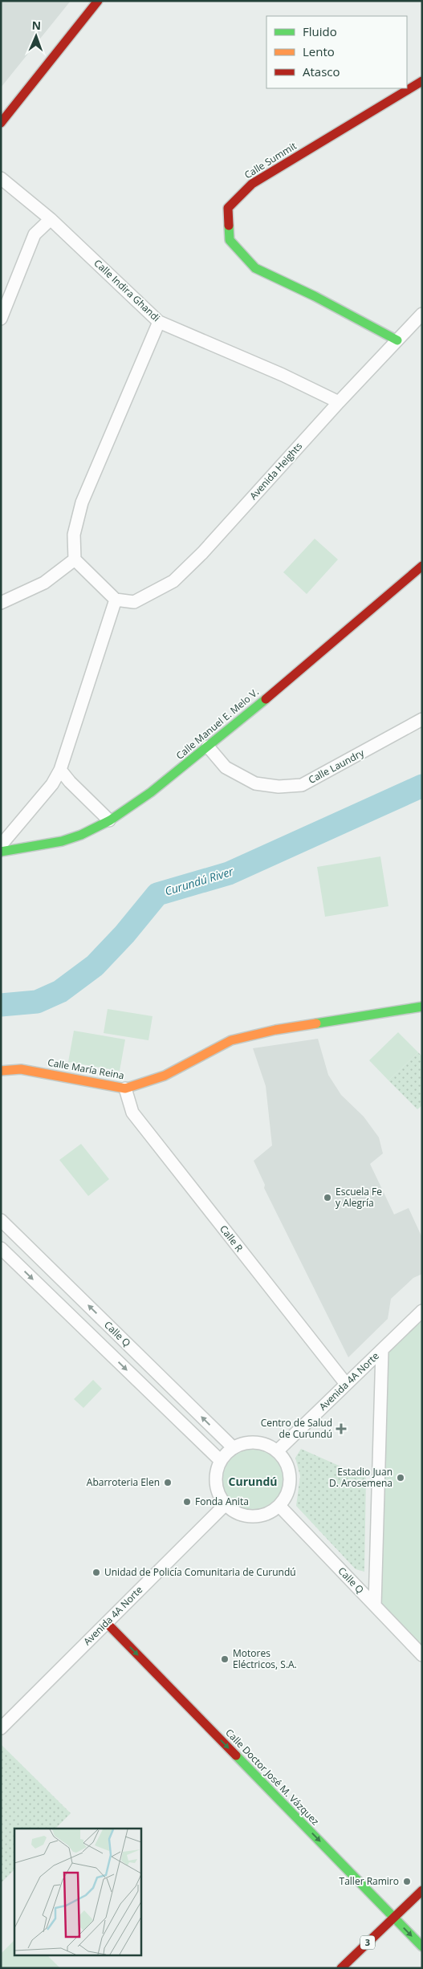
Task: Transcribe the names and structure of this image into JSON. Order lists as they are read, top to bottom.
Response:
{
  "streets": {
    "street": [
      "Calle Summit",
      "Calle Indira Ghandi",
      "Avenida Heights",
      "Calle Manuel E. Melo V.",
      "Calle Laundry",
      "Calle María Reina",
      "Calle R",
      "Calle Q",
      "Avenida 4A Norte",
      "Calle Doctor José M. Vázquez",
      "3"
    ]
  },
  "crossings": [
    ["Calle Summit", "Avenida Heights"],
    ["Calle Indira Ghandi", "Avenida Heights"],
    ["Calle Manuel E. Melo V.", "Calle Laundry"],
    ["Calle María Reina", "Calle R"],
    ["Calle R", "Avenida 4A Norte"],
    ["Calle Q", "Avenida 4A Norte"],
    ["Avenida 4A Norte", "Calle Doctor José M. Vázquez"],
    ["Calle Doctor José M. Vázquez", "3"]
  ],
  "one_way": ["Calle Doctor José M. Vázquez"],
  "districts": ["Curundú"],
  "water": ["Curundú River"],
  "places": {
    "other": [
      "Escuela Fe y Alegría",
      "Estadio Juan D. Arosemena",
      "Abarroteria Elen",
      "Fonda Anita",
      "Unidad de Policía Comunitaria de Curundú",
      "Motores Eléctricos, S.A.",
      "Taller Ramiro"
    ],
    "health": ["Centro de Salud de Curundú"]
  },
  "legend": ["Fluido", "Lento", "Atasco"],
  "north": "top"
}
